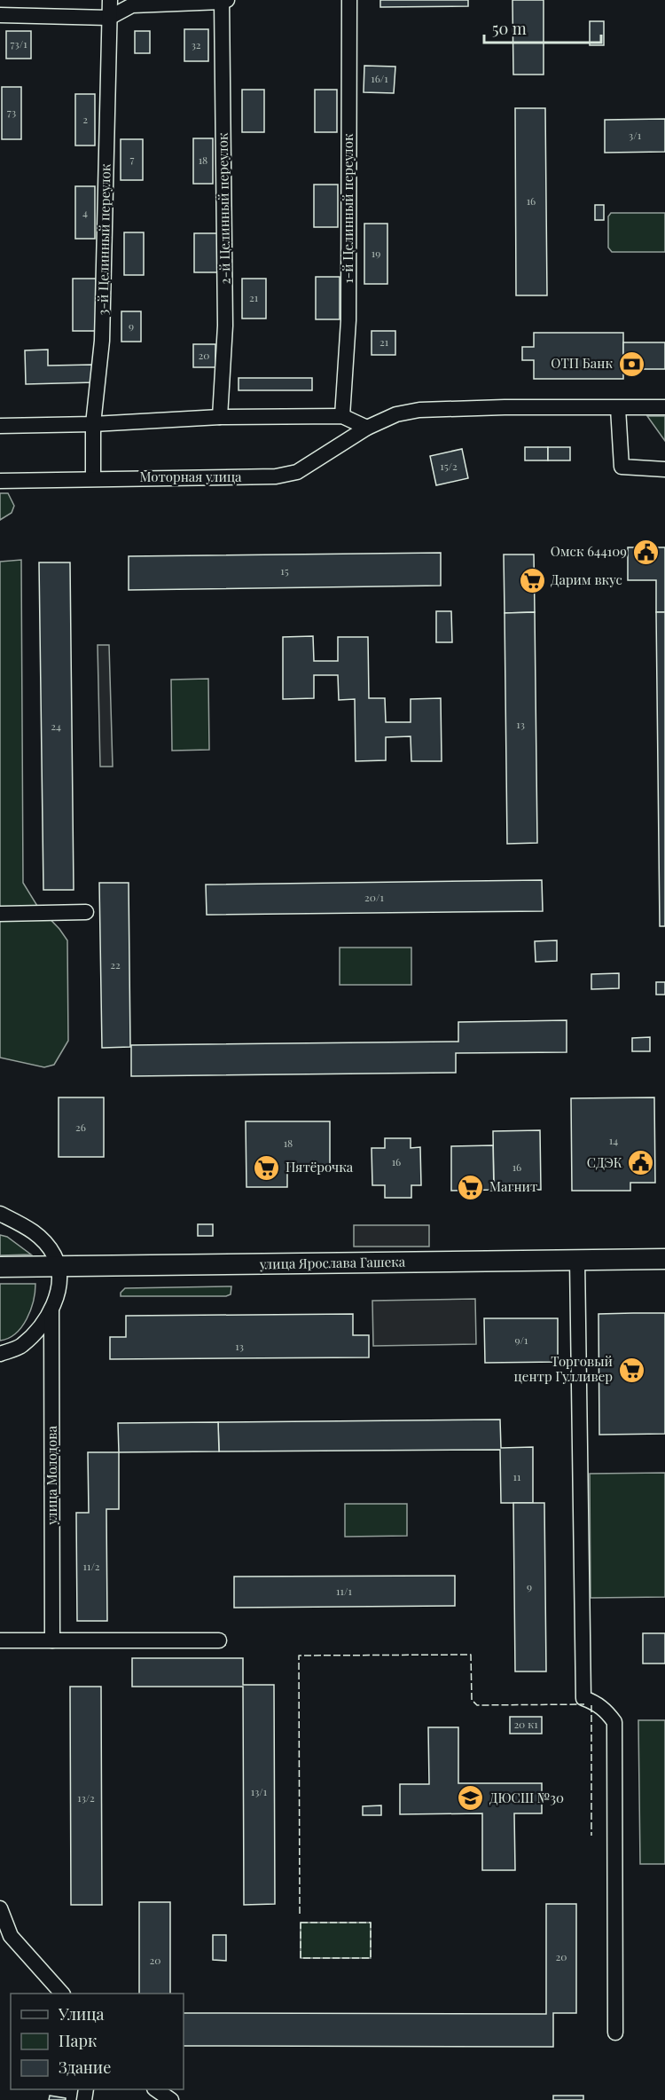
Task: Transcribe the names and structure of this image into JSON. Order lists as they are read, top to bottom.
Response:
{
  "streets": {
    "main road": ["улица Ярослава Гашека"],
    "street": [
      "2-й Целинный переулок",
      "1-й Целинный переулок",
      "3-й Целинный переулок",
      "Моторная улица",
      "улица Молодова"
    ]
  },
  "crossings": [
    ["3-й Целинный переулок", "Моторная улица"]
  ],
  "places": {
    "bank": ["ОТП Банк"],
    "public building": ["Омск 644109", "СДЭК"],
    "supermarket": [
      "Дарим вкус",
      "Пятёрочка",
      "Магнит",
      "Торговый центр Гулливер"
    ],
    "school or university": ["ДЮСШ №30"]
  },
  "house_numbers": [
    "73/1",
    "32",
    "16/1",
    "73",
    "2",
    "3/1",
    "7",
    "18",
    "16",
    "4",
    "19",
    "21",
    "9",
    "21",
    "20",
    "15/2",
    "15",
    "13",
    "24",
    "20/1",
    "22",
    "26",
    "14",
    "18",
    "16",
    "16",
    "9/1",
    "13",
    "11",
    "11/2",
    "9",
    "11/1",
    "20 к1",
    "13/1",
    "13/2",
    "20",
    "20"
  ],
  "legend": ["Улица", "Парк", "Здание"],
  "scale_bar": "50 m"
}
